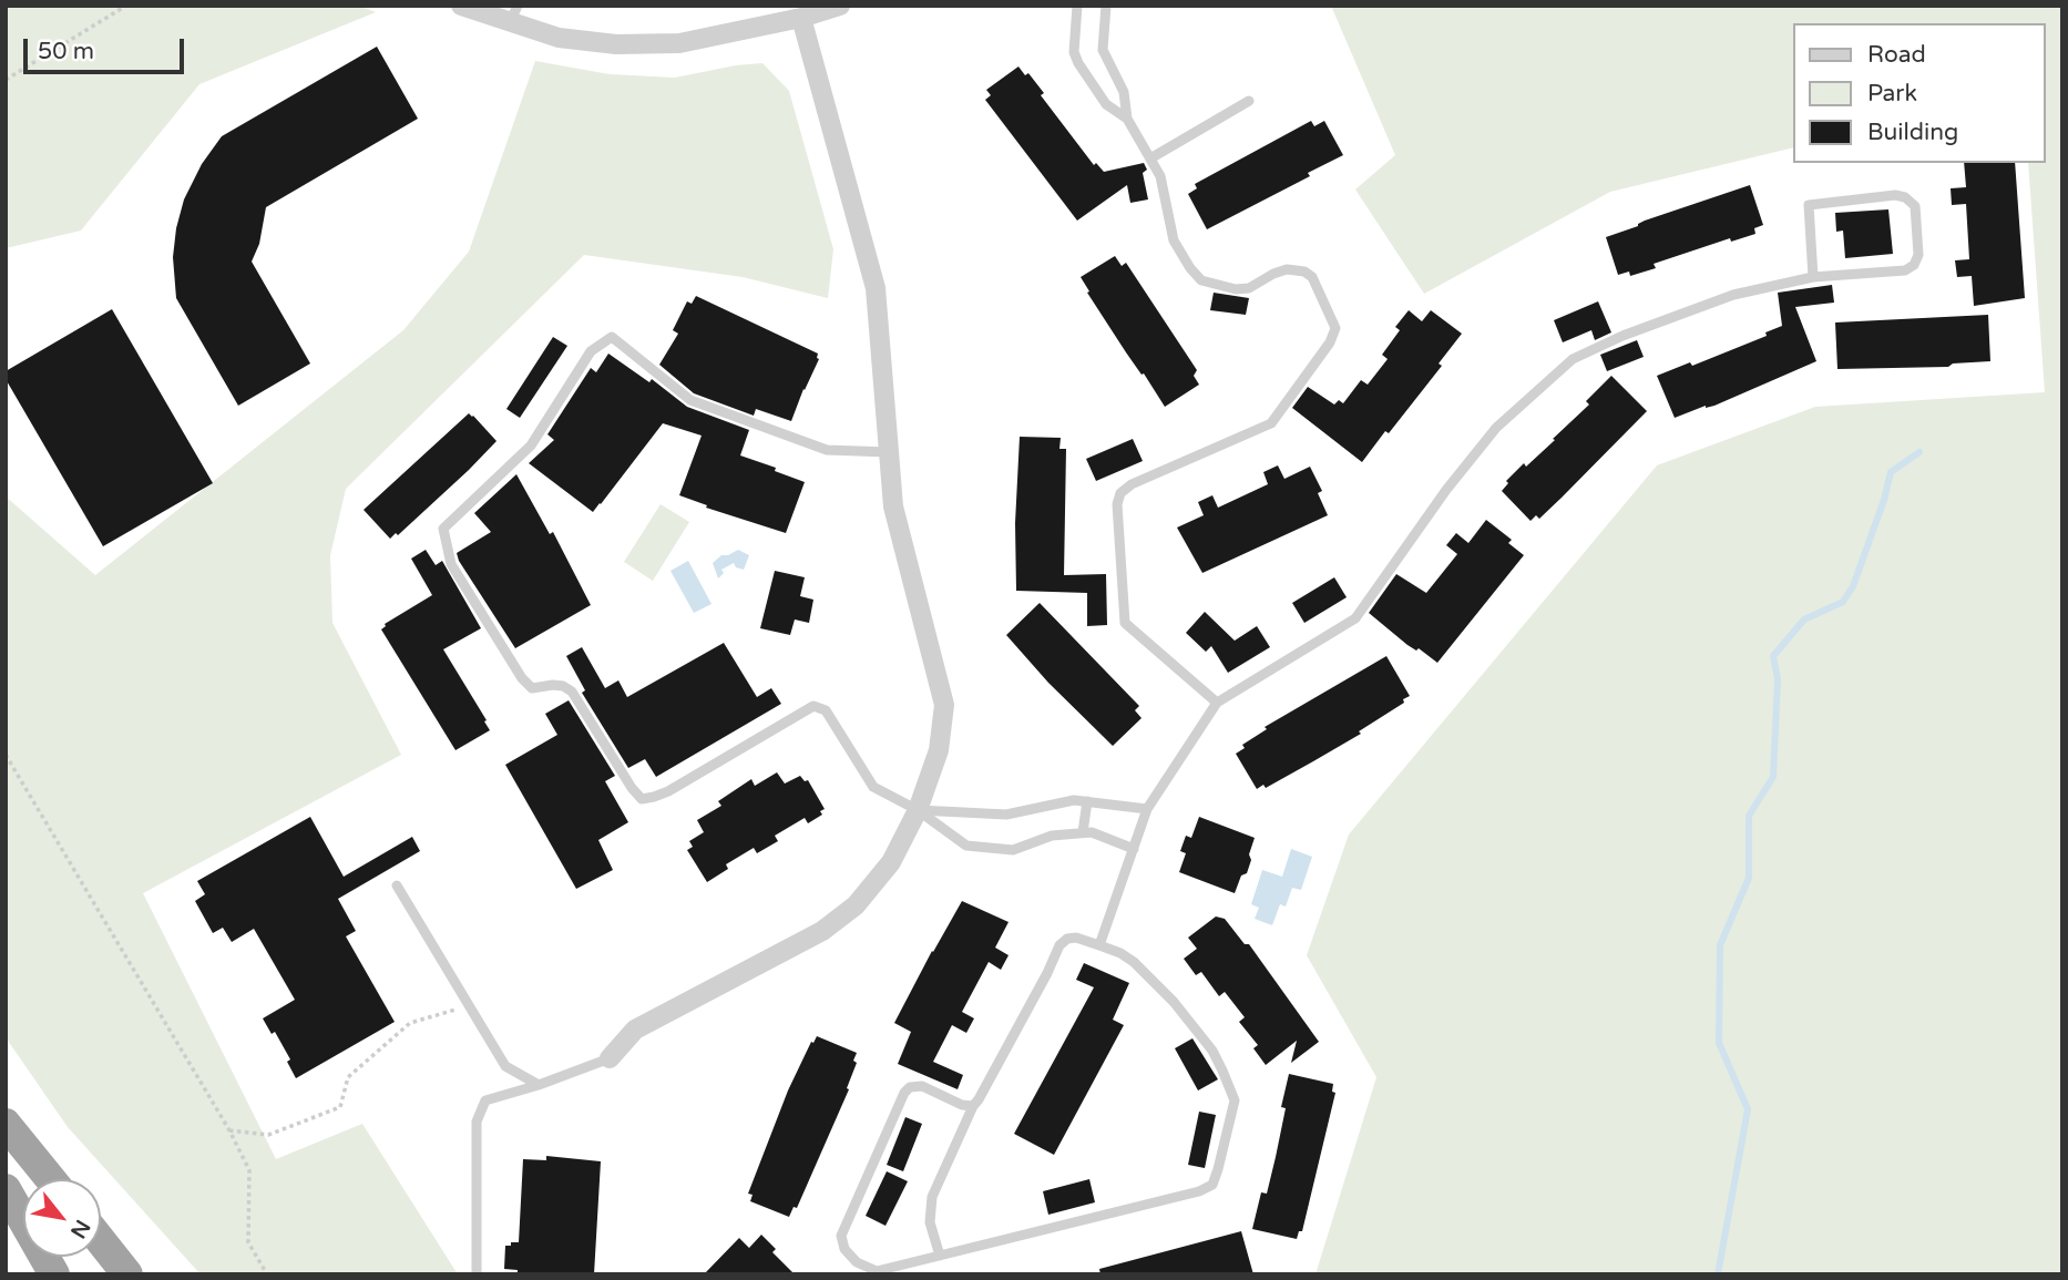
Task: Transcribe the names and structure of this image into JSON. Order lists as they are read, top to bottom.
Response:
{
  "legend": ["Road", "Park", "Building"],
  "scale_bar": "50 m",
  "north": "bottom right"
}
